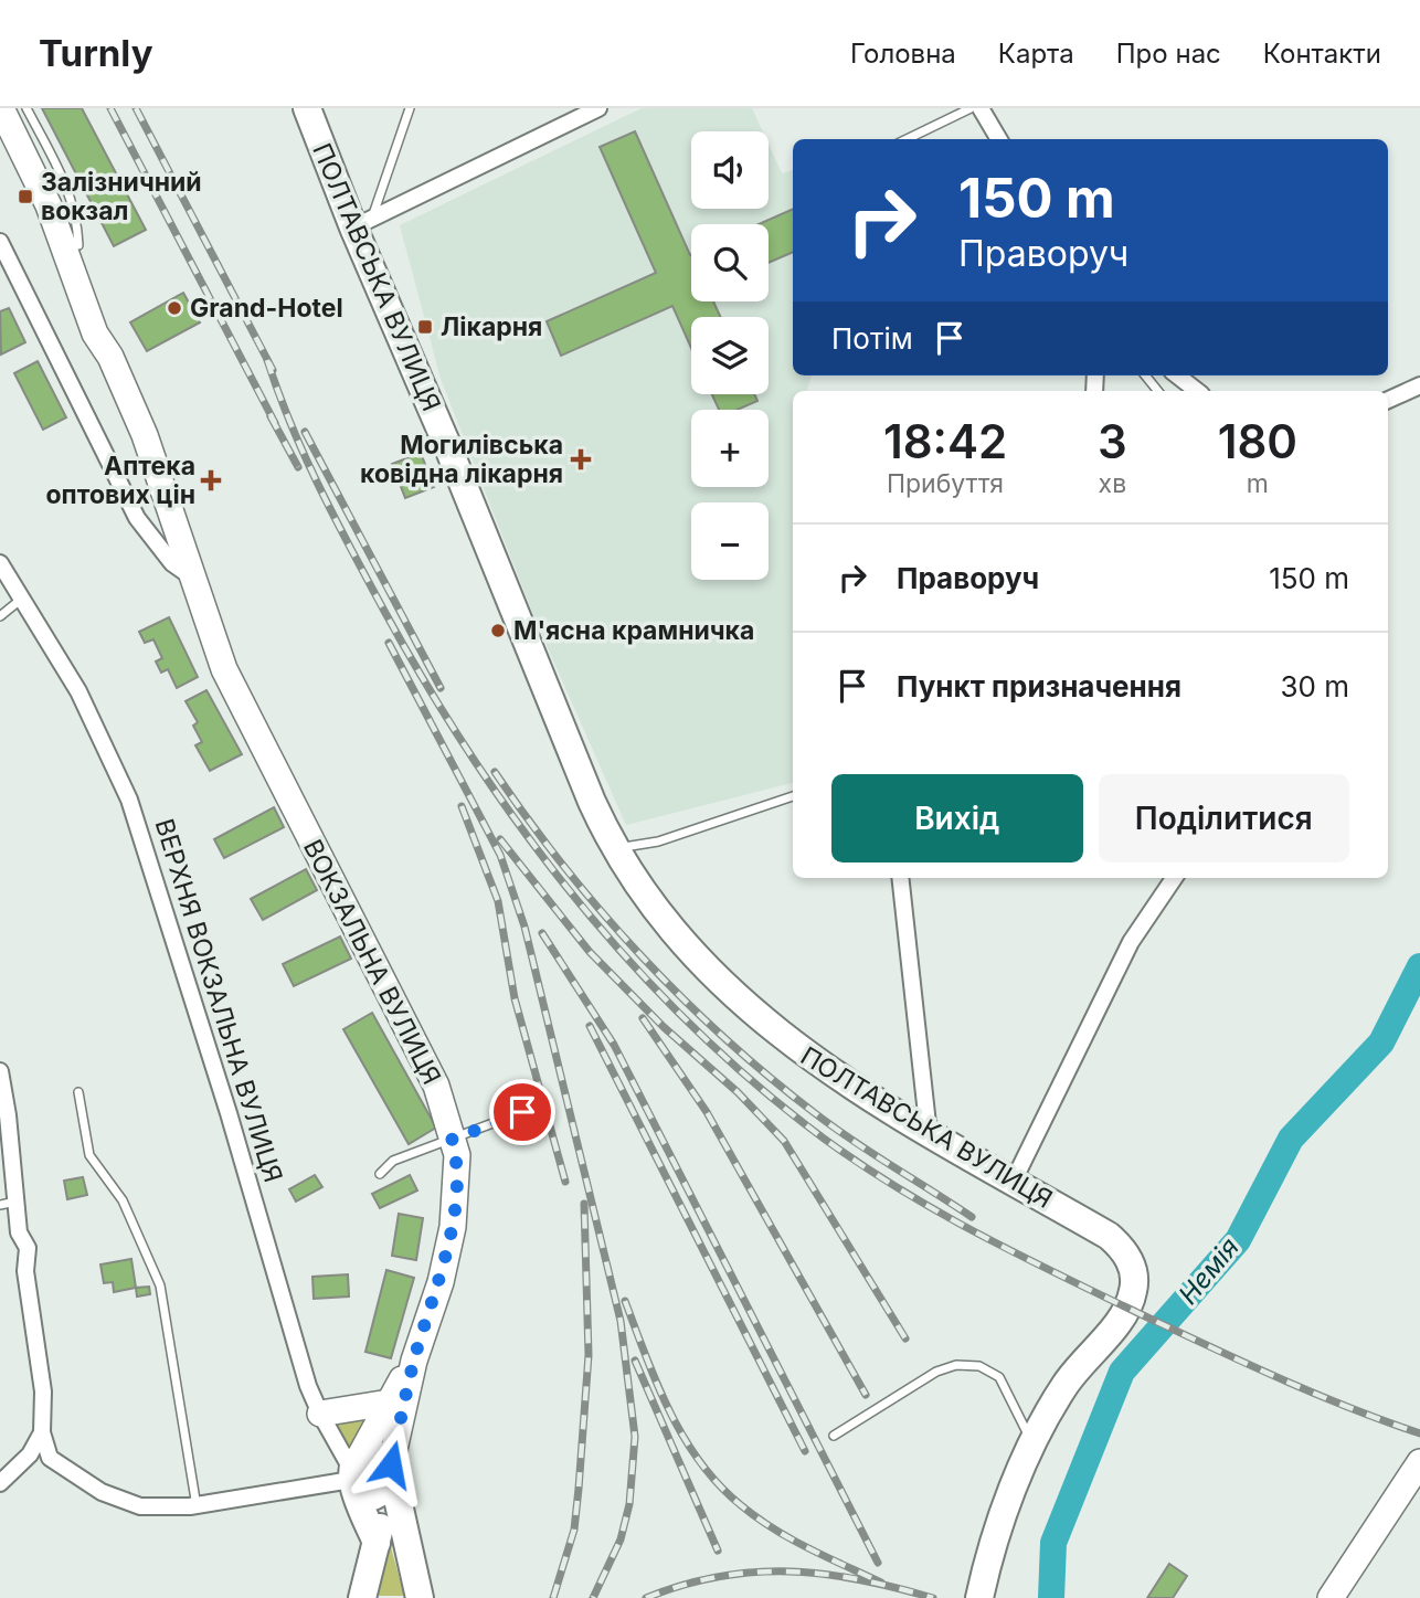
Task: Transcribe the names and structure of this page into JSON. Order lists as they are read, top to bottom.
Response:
{
  "streets": {
    "highway": ["ПОЛТАВСЬКА ВУЛИЦЯ", "ВОКЗАЛЬНА ВУЛИЦЯ"],
    "street": ["ВЕРХНЯ ВОКЗАЛЬНА ВУЛИЦЯ"]
  },
  "crossings": [
    ["ВОКЗАЛЬНА ВУЛИЦЯ", "ВЕРХНЯ ВОКЗАЛЬНА ВУЛИЦЯ"]
  ],
  "water": ["Немія"],
  "places": {
    "transit": ["Залізничний вокзал", "Лікарня"],
    "other": ["Grand-Hotel", "М'ясна крамничка"],
    "health": ["Могилівська ковідна лікарня", "Аптека оптових цін"]
  },
  "page": {
    "header": "Turnly",
    "nav": [
      "Головна",
      "Карта",
      "Про нас",
      "Контакти"
    ],
    "map_buttons": ["+", "−"],
    "turn": ["150 m", "Праворуч"],
    "then": "Потім",
    "eta": [
      "18:42",
      "Прибуття",
      "3",
      "хв",
      "180",
      "m"
    ],
    "list": [
      {
        "name": "Праворуч",
        "value": "150 m"
      },
      {
        "name": "Пункт призначення",
        "value": "30 m"
      }
    ],
    "buttons": ["Вихід", "Поділитися"]
  }
}
